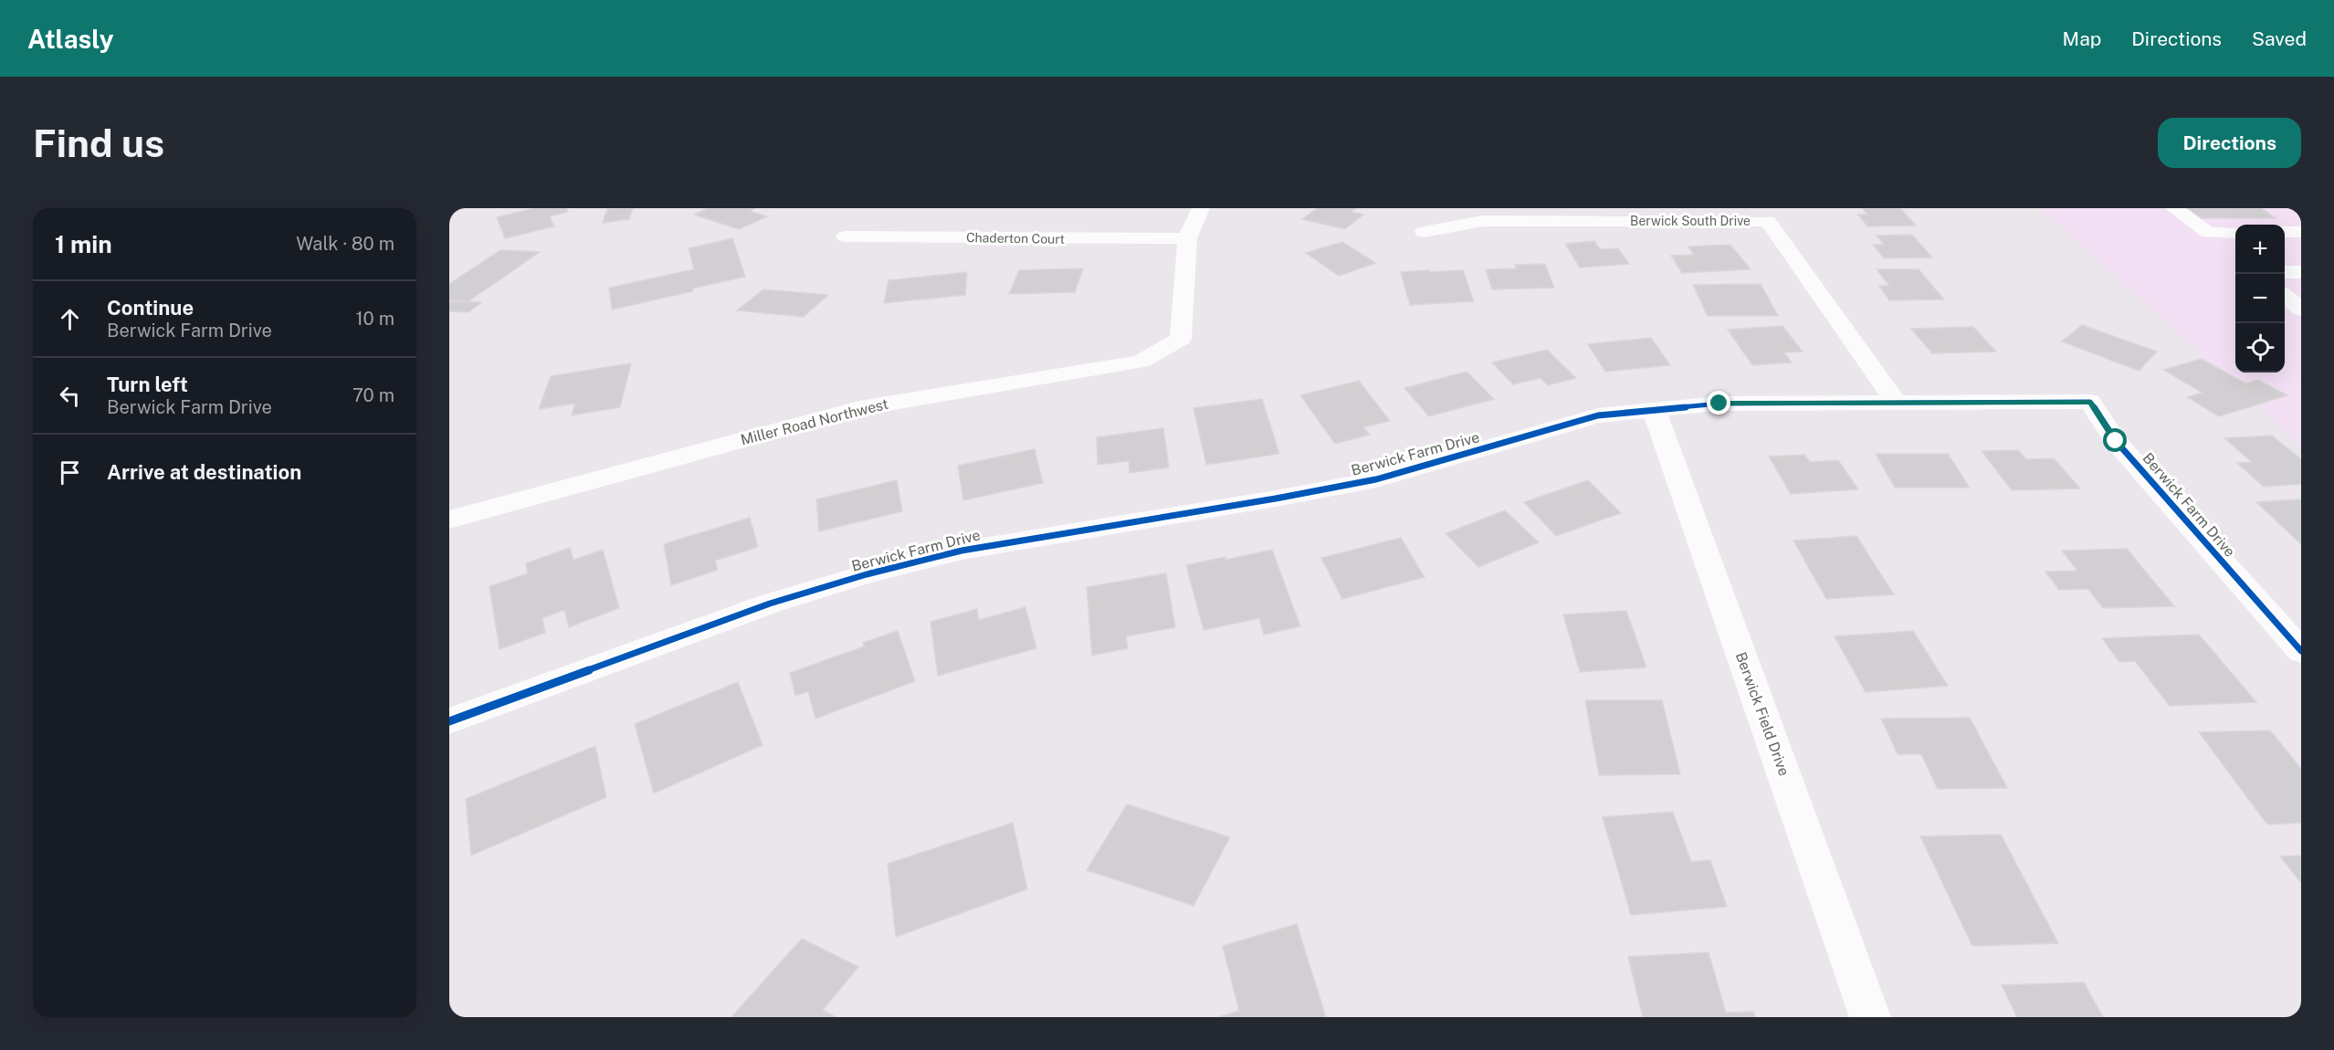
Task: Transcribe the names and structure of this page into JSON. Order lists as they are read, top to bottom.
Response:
{
  "streets": {
    "street": [
      "Berwick South Drive",
      "Chaderton Court",
      "Miller Road Northwest",
      "Berwick Farm Drive",
      "Berwick Field Drive"
    ]
  },
  "crossings": [
    ["Berwick South Drive", "Berwick Farm Drive"],
    ["Chaderton Court", "Miller Road Northwest"],
    ["Berwick Farm Drive", "Berwick Field Drive"]
  ],
  "page": {
    "header": "Atlasly",
    "nav": ["Map", "Directions", "Saved"],
    "buttons": "Directions",
    "title": "Find us",
    "heading": ["1 min", "Walk · 80 m"],
    "map_buttons": ["+", "−"],
    "list": [
      ["Continue", "Berwick Farm Drive", "10 m"],
      ["Turn left", "Berwick Farm Drive", "70 m"],
      "Arrive at destination"
    ]
  }
}
